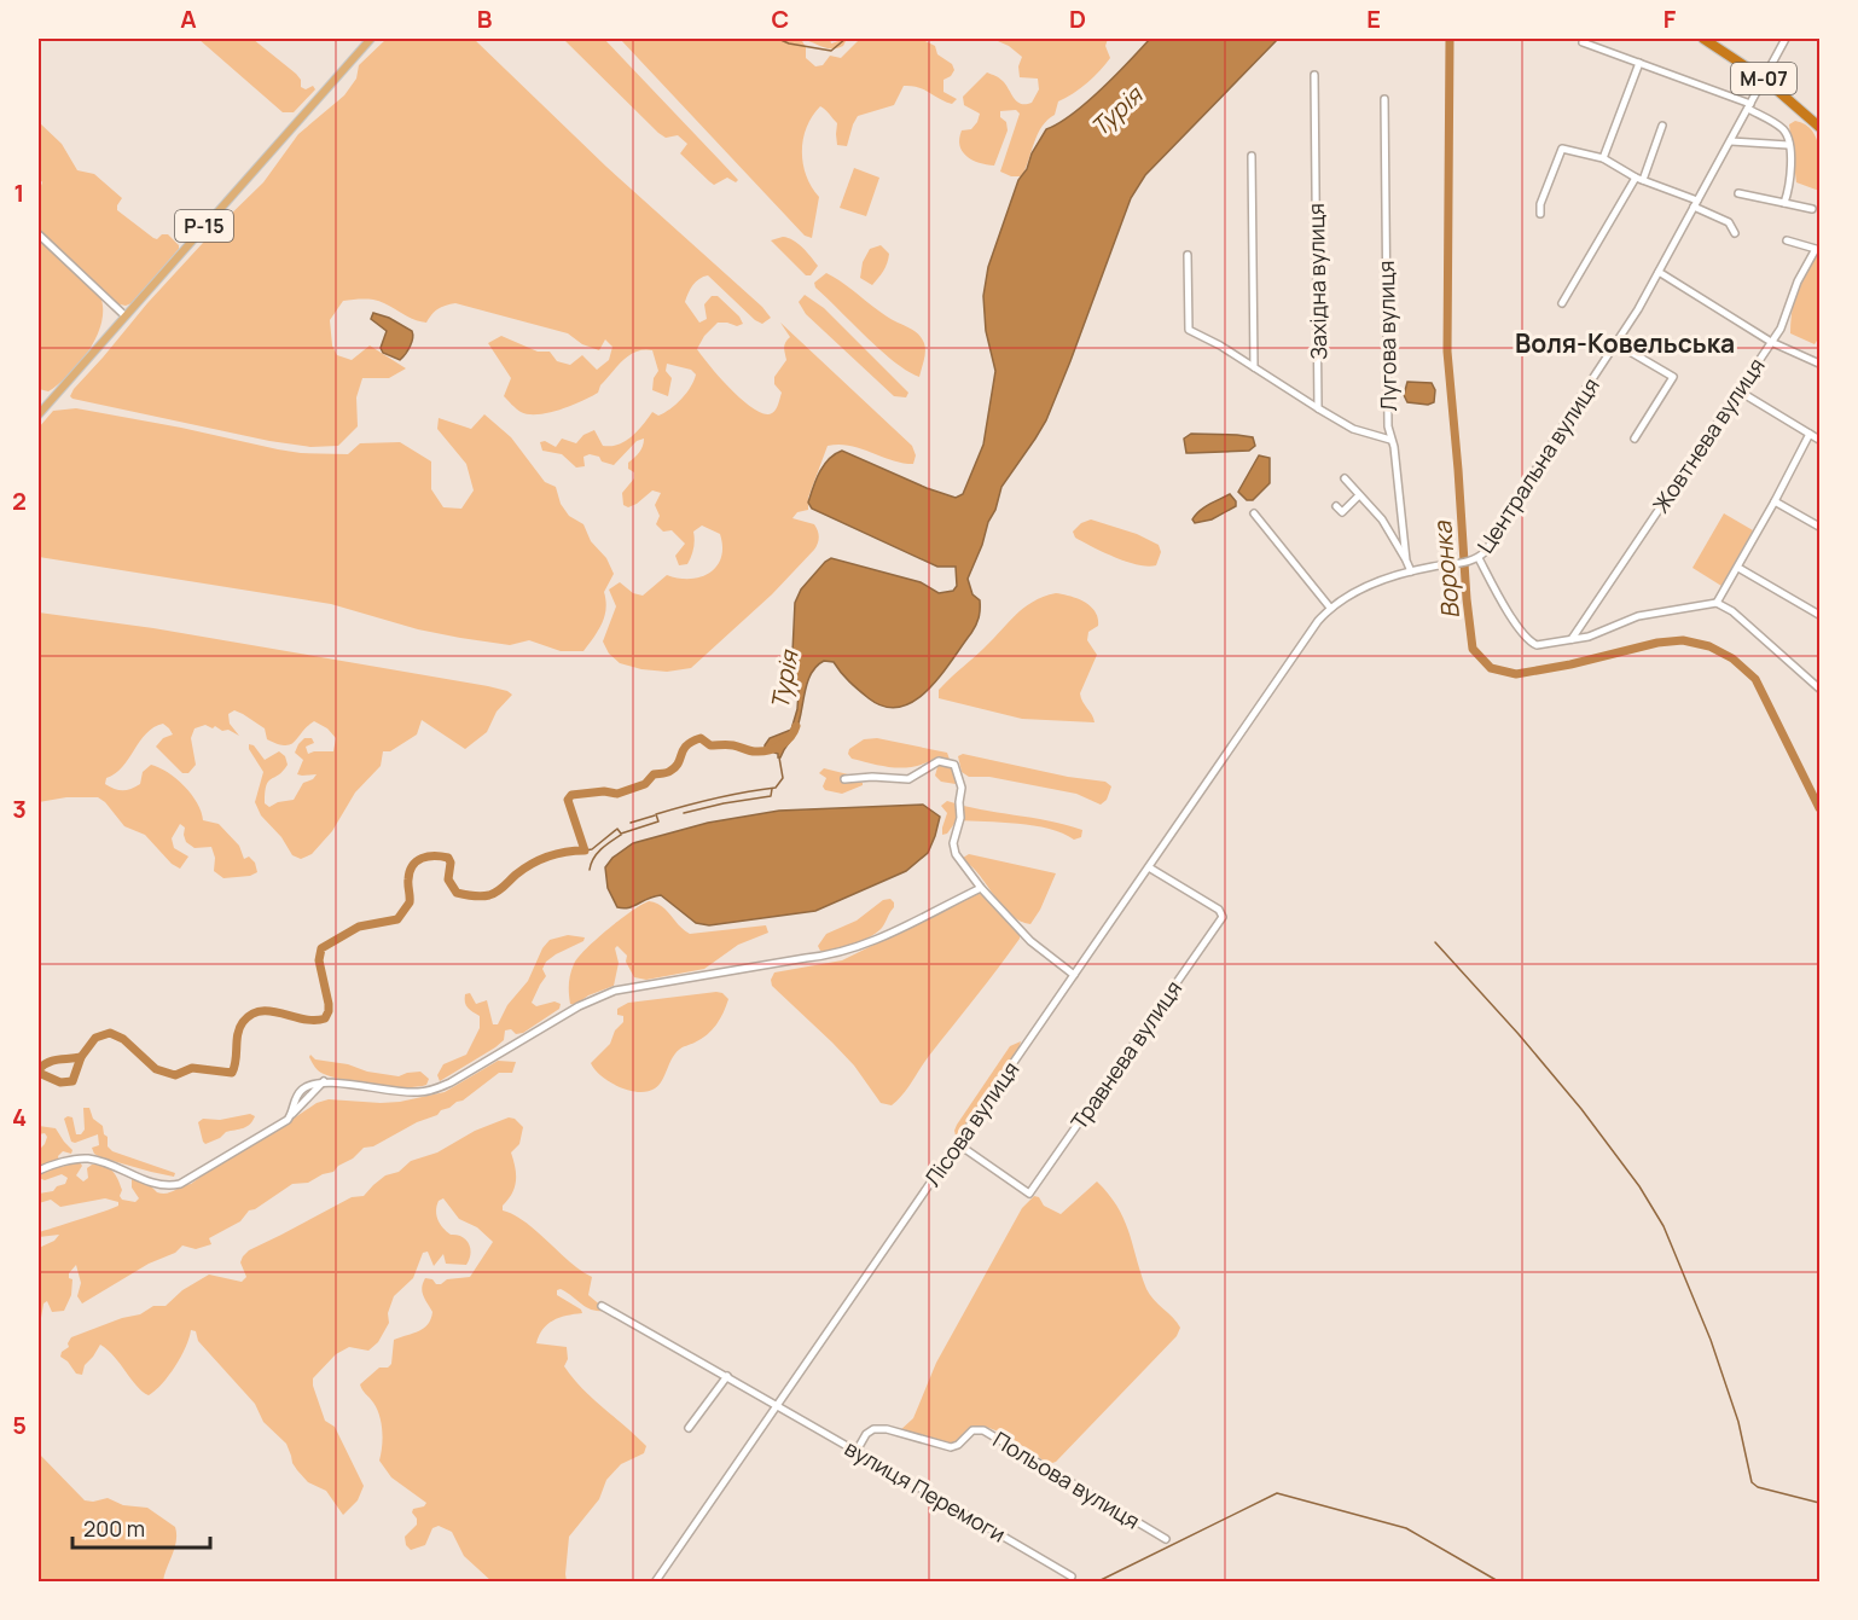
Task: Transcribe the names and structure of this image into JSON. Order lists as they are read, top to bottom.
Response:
{
  "streets": {
    "highway": ["М-07"],
    "main road": ["Р-15"],
    "street": [
      "Західна вулиця",
      "Лугова вулиця",
      "Жовтнева вулиця",
      "Центральна вулиця",
      "Травнева вулиця",
      "Лісова вулиця",
      "Польова вулиця",
      "вулиця Перемоги"
    ]
  },
  "crossings": [
    ["М-07", "Центральна вулиця"],
    ["Лугова вулиця", "Центральна вулиця"],
    ["Центральна вулиця", "Травнева вулиця"],
    ["Центральна вулиця", "Лісова вулиця"],
    ["Травнева вулиця", "Лісова вулиця"],
    ["Лісова вулиця", "вулиця Перемоги"],
    ["Польова вулиця", "вулиця Перемоги"]
  ],
  "districts": ["Воля-Ковельська"],
  "water": ["Турія", "Воронка"],
  "scale_bar": "200 m",
  "grid": {
    "columns": [
      "A",
      "B",
      "C",
      "D",
      "E",
      "F"
    ],
    "rows": [
      "1",
      "2",
      "3",
      "4",
      "5"
    ]
  }
}
